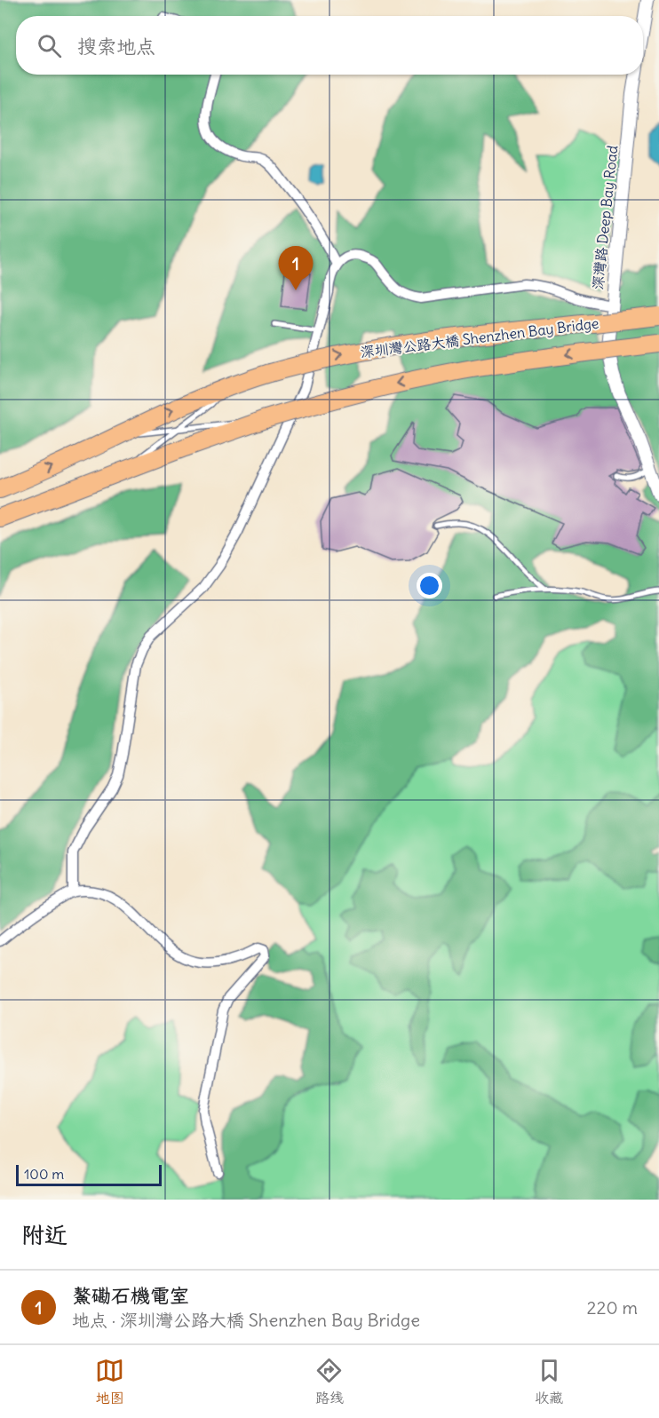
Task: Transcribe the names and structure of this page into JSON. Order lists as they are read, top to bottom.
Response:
{
  "streets": {
    "highway": ["深圳灣公路大橋 Shenzhen Bay Bridge"],
    "street": ["深灣路 Deep Bay Road"]
  },
  "scale_bar": "100 m",
  "page": {
    "search": "搜索地点",
    "pins": "1",
    "scale": "100 m",
    "heading": "附近",
    "list": [
      {
        "mark": "1",
        "name": "鰲磡石機電室",
        "note": "地点 · 深圳灣公路大橋 Shenzhen Bay Bridge",
        "value": "220 m"
      }
    ],
    "nav": ["地图", "路线", "收藏"]
  }
}
